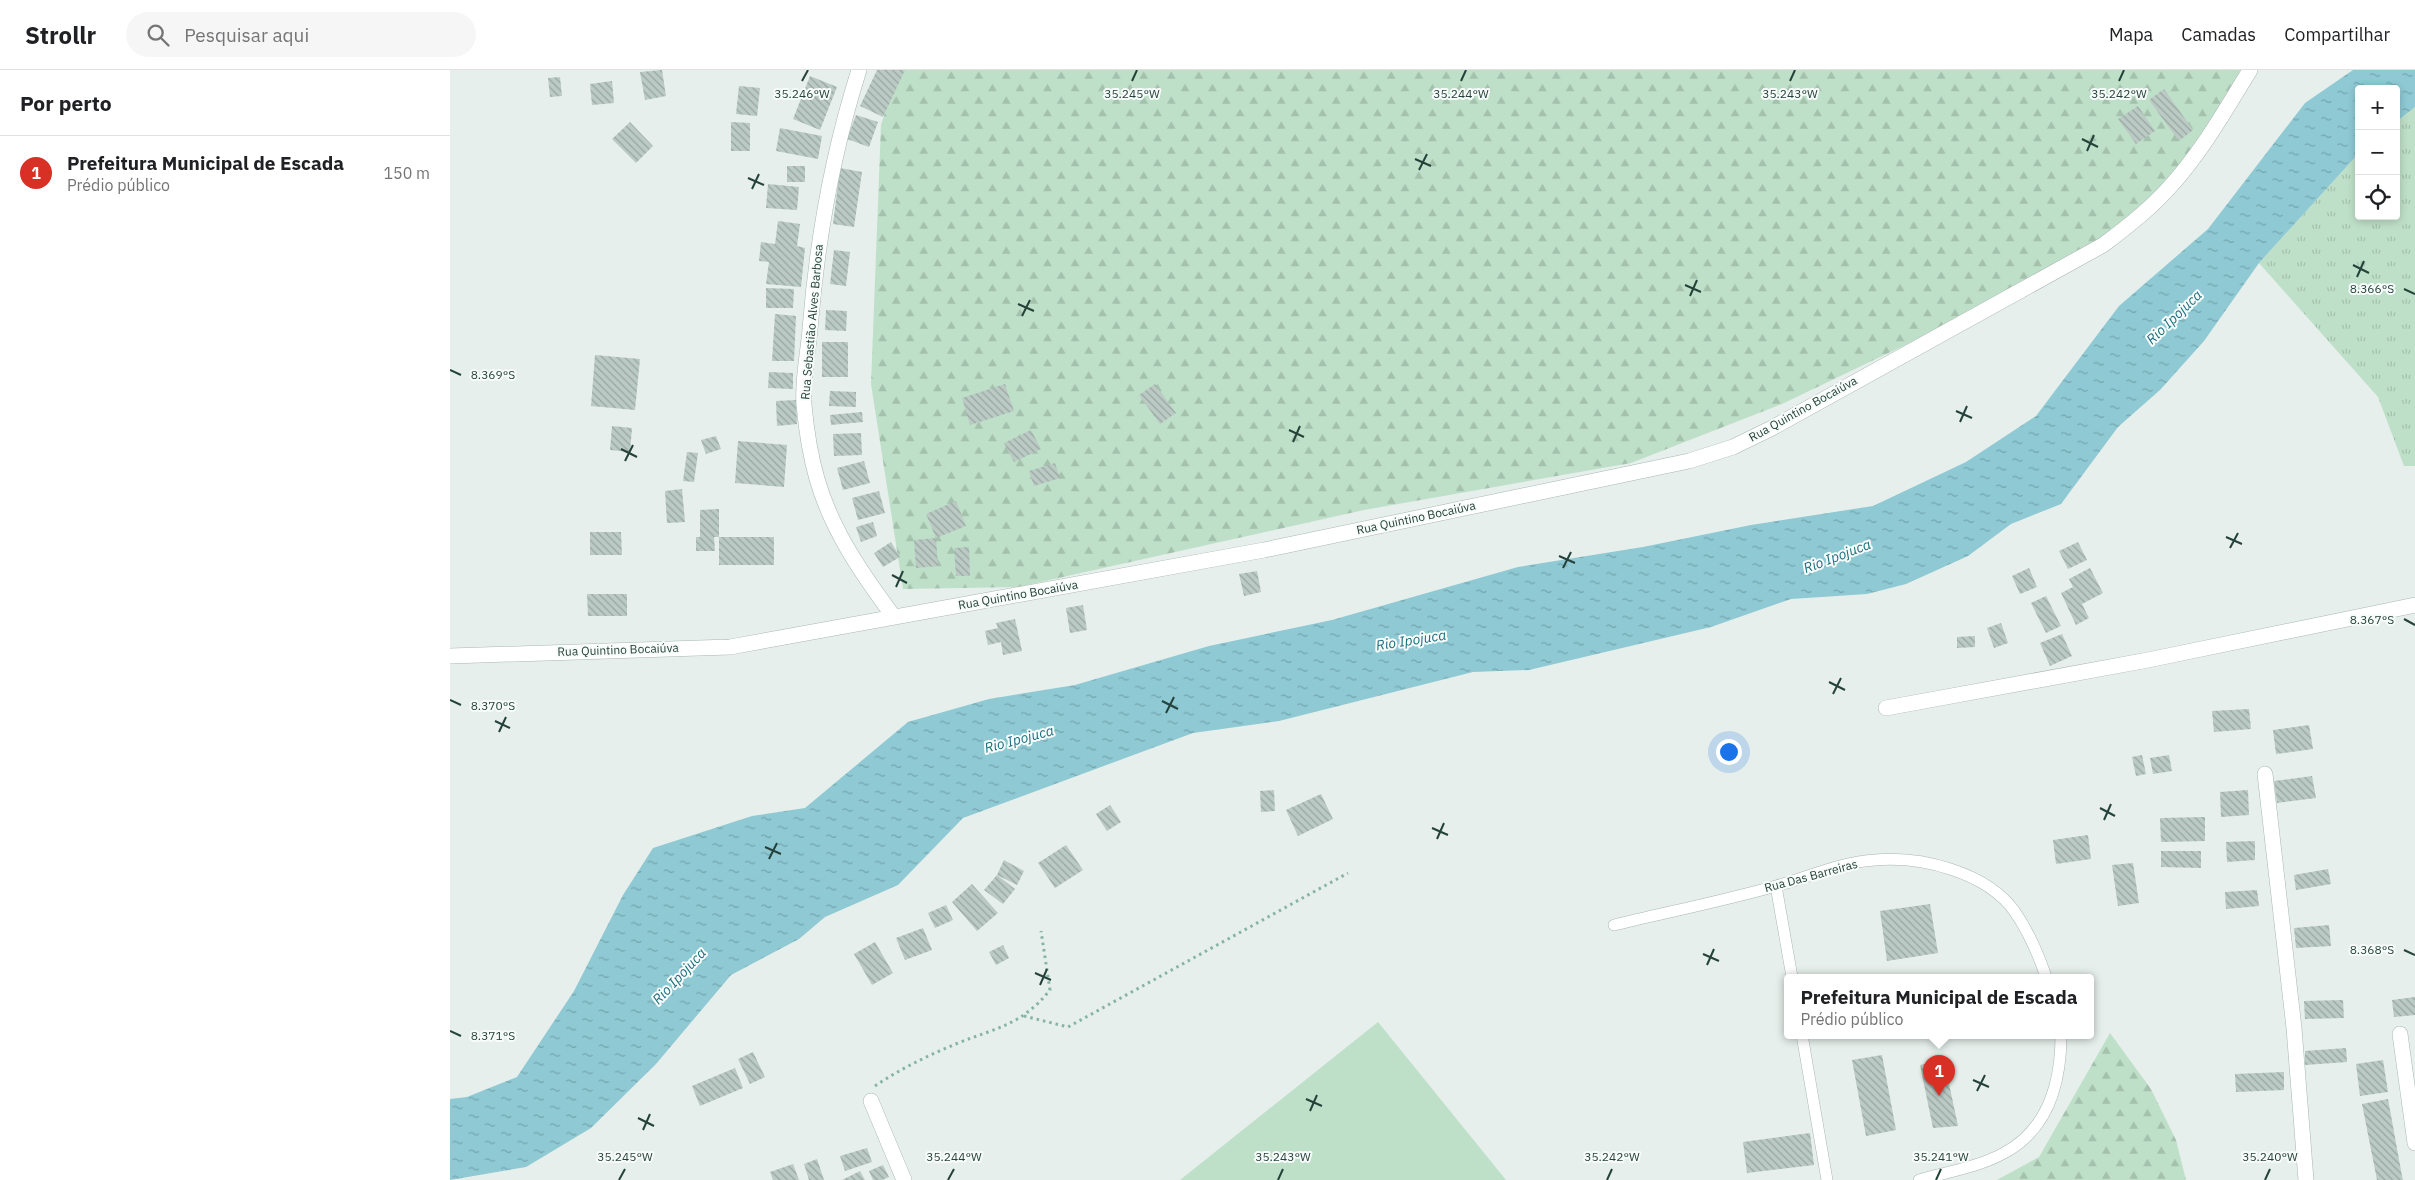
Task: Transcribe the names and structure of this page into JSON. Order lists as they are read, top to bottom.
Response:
{
  "streets": {
    "street": ["Rua Sebastião Alves Barbosa", "Rua Quintino Bocaiúva"],
    "lane": ["Rua Das Barreiras"]
  },
  "crossings": [
    ["Rua Sebastião Alves Barbosa", "Rua Quintino Bocaiúva"]
  ],
  "water": ["Rio Ipojuca"],
  "page": {
    "header": "Strollr",
    "search": "Pesquisar aqui",
    "nav": ["Mapa", "Camadas", "Compartilhar"],
    "heading": "Por perto",
    "map_buttons": ["+", "−"],
    "list": [
      {
        "mark": "1",
        "name": "Prefeitura Municipal de Escada",
        "note": "Prédio público",
        "value": "150 m"
      }
    ],
    "popup": ["Prefeitura Municipal de Escada", "Prédio público"],
    "pins": "1"
  },
  "coordinates": [
    "35.246°W",
    "35.245°W",
    "35.244°W",
    "35.243°W",
    "35.242°W",
    "8.366°S",
    "8.369°S",
    "8.367°S",
    "8.370°S",
    "8.368°S",
    "8.371°S",
    "35.241°W",
    "35.240°W"
  ]
}
